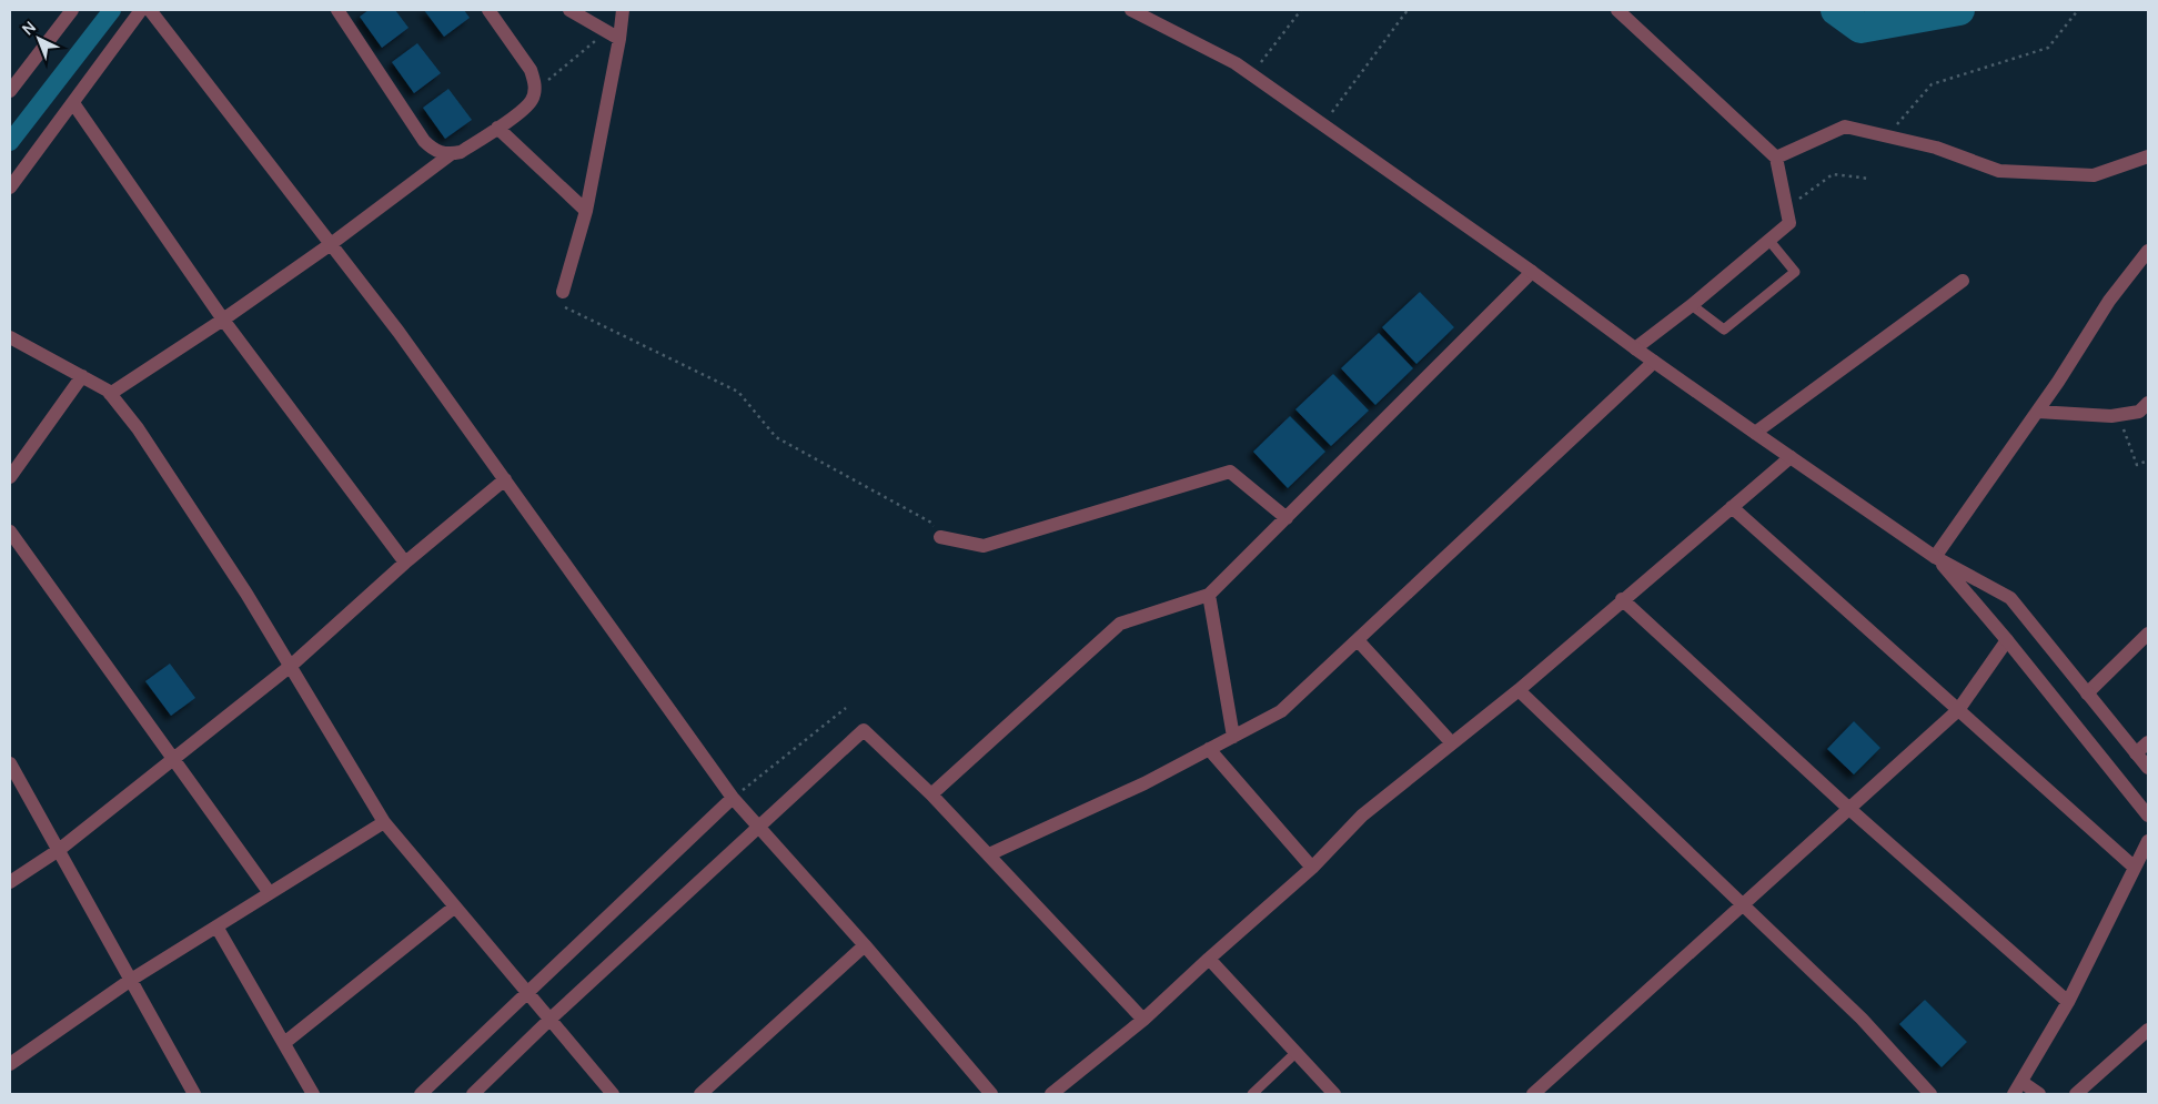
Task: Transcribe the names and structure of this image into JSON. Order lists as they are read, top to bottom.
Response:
{
  "north": "top left"
}
